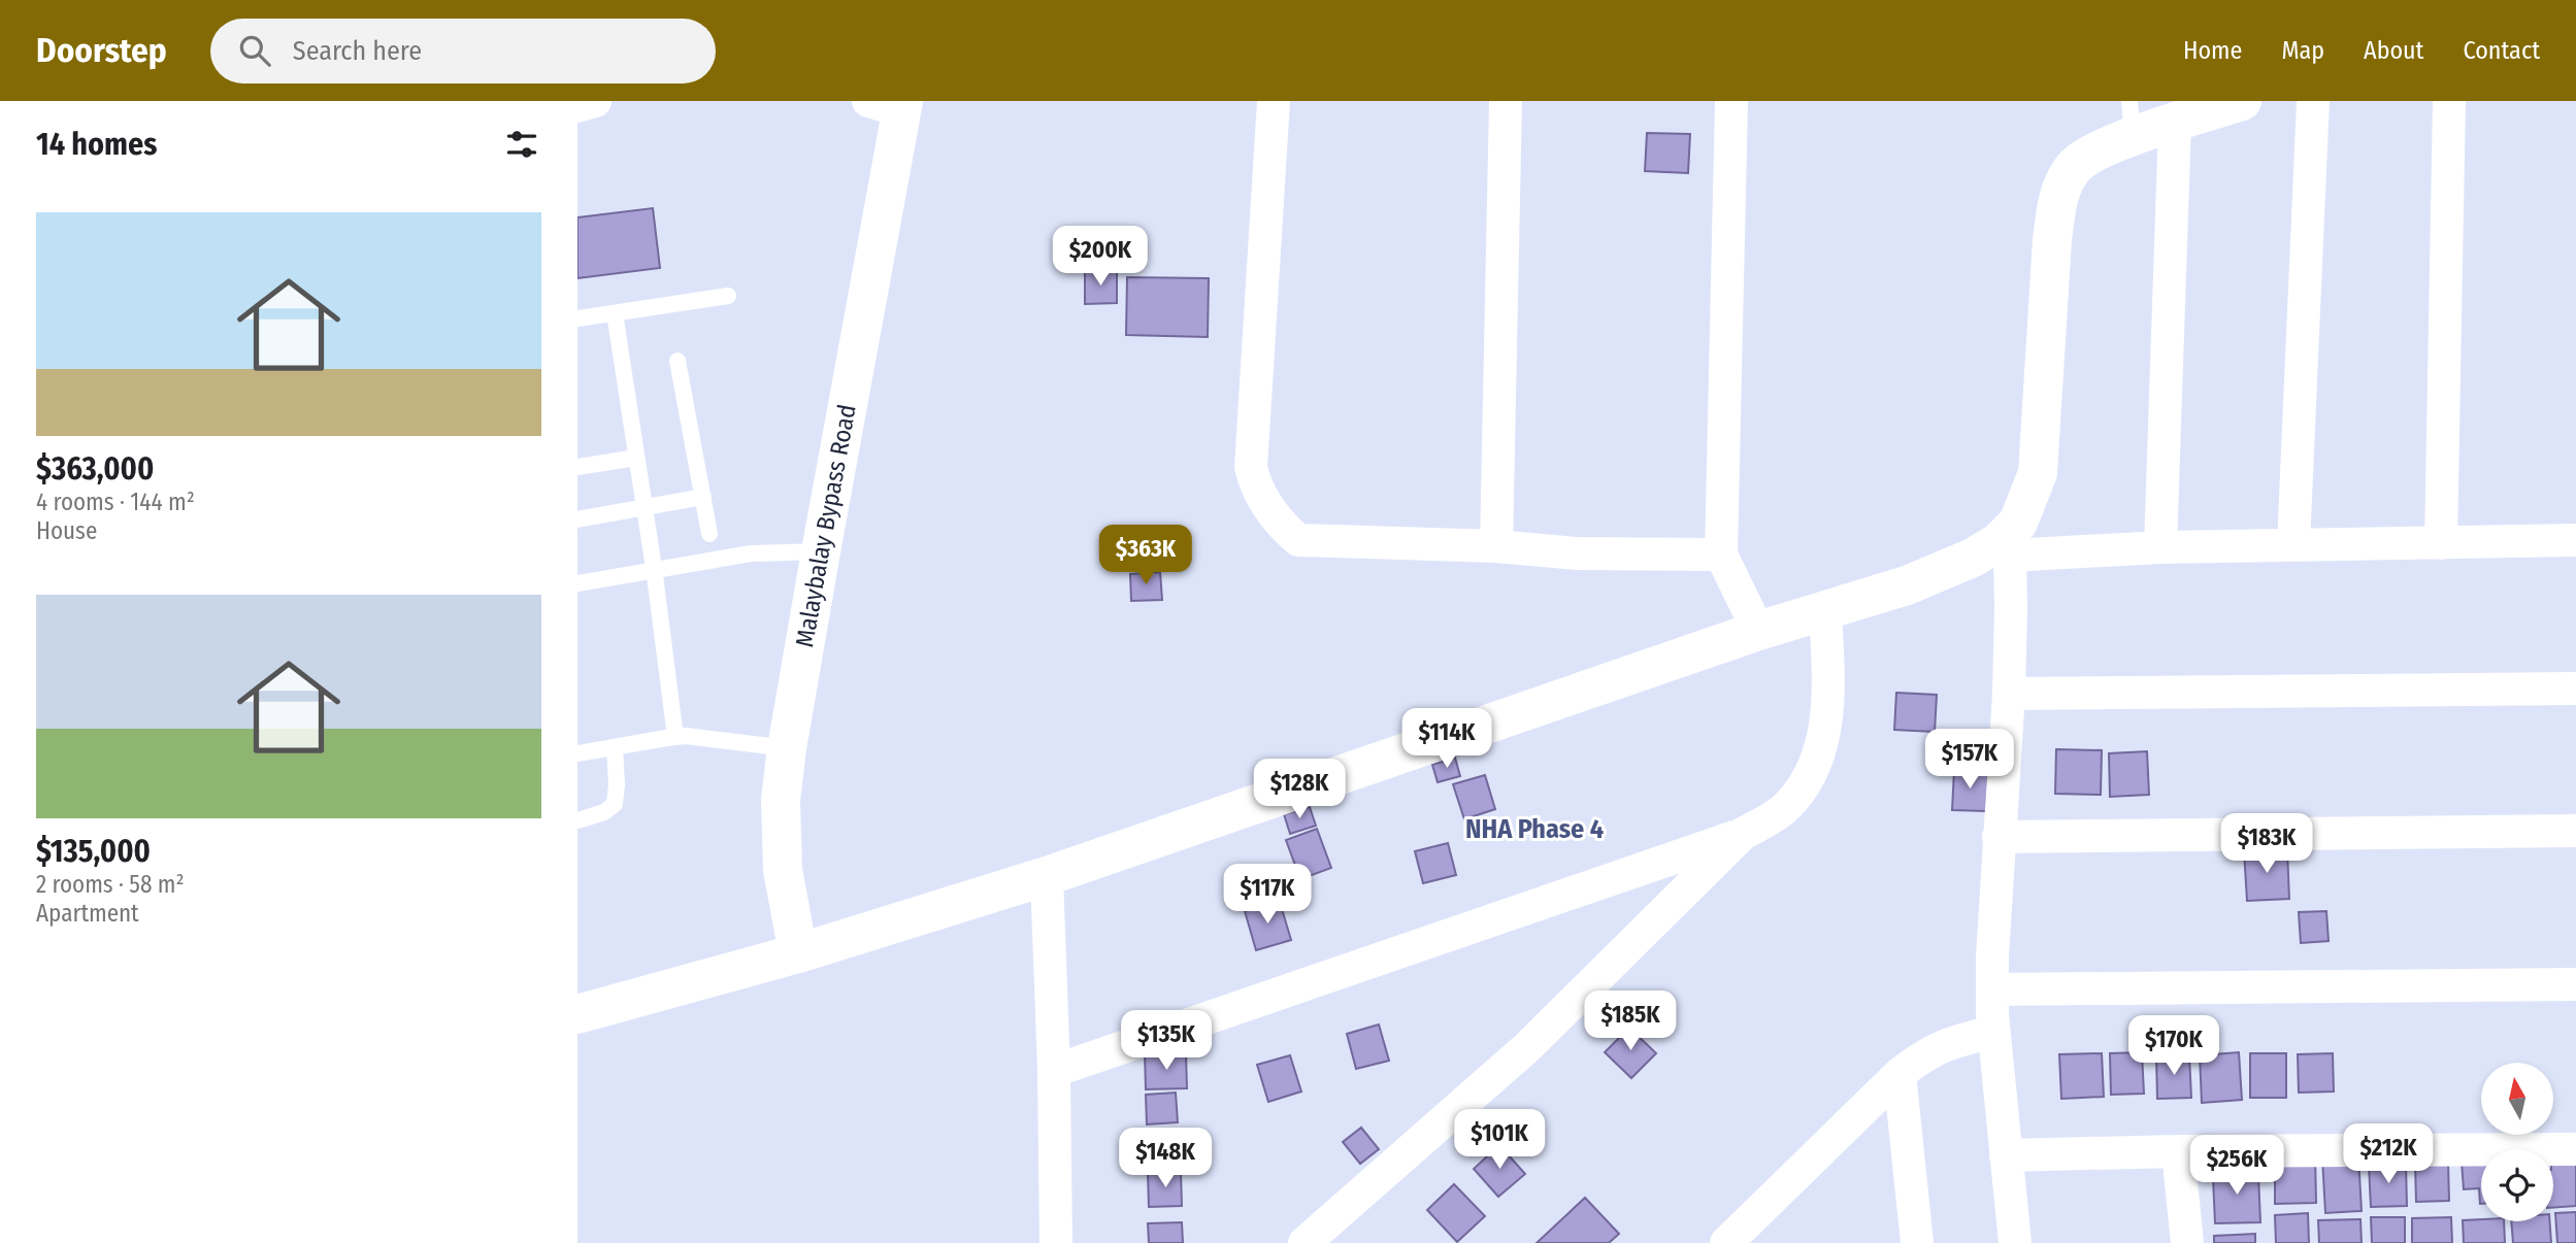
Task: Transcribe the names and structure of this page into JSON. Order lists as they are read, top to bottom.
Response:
{
  "streets": {
    "main road": ["Malaybalay Bypass Road"]
  },
  "districts": ["NHA Phase 4"],
  "north": "top",
  "page": {
    "header": "Doorstep",
    "search": "Search here",
    "nav": [
      "Home",
      "Map",
      "About",
      "Contact"
    ],
    "heading": "14 homes",
    "list": [
      {
        "name": "$363,000",
        "note": "4 rooms · 144 m² · House"
      },
      {
        "name": "$135,000",
        "note": "2 rooms · 58 m² · Apartment"
      }
    ],
    "price": [
      "$200K",
      "$363K",
      "$114K",
      "$157K",
      "$128K",
      "$183K",
      "$117K",
      "$185K",
      "$135K",
      "$170K",
      "$101K",
      "$212K",
      "$148K",
      "$256K"
    ]
  }
}
